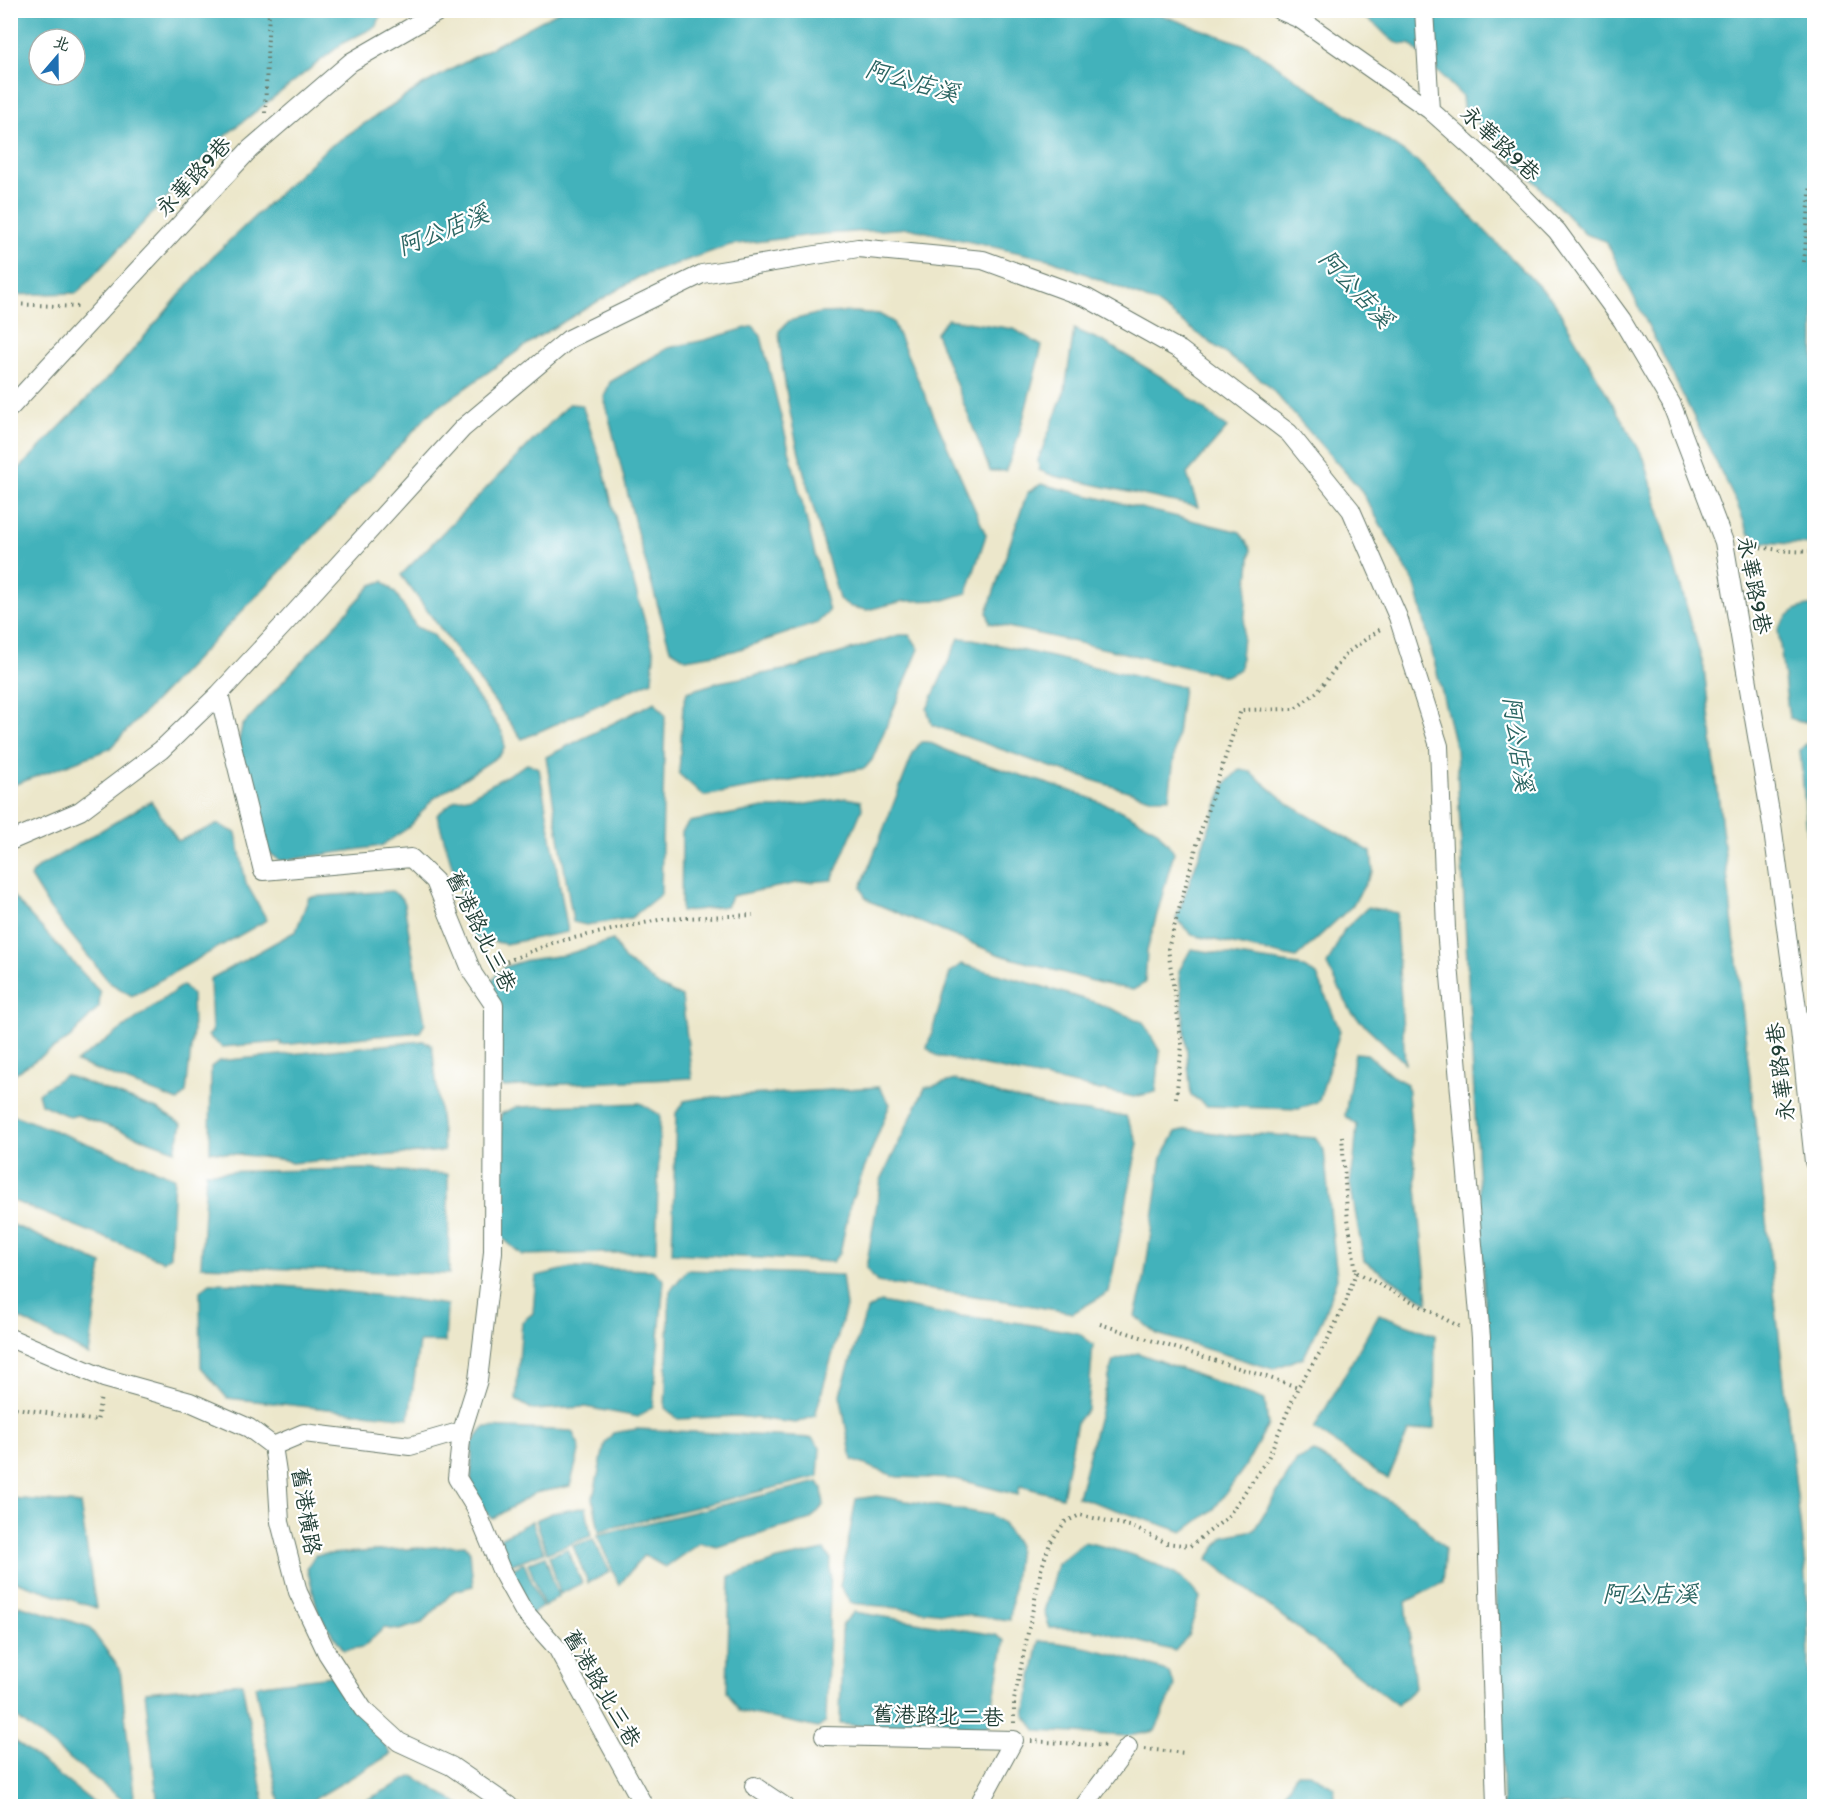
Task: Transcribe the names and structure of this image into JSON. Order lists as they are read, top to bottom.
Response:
{
  "streets": {
    "street": [
      "永華路9巷",
      "舊港路北三巷",
      "舊港橫路",
      "舊港路北二巷"
    ]
  },
  "water": ["阿公店溪"],
  "north": "top"
}
